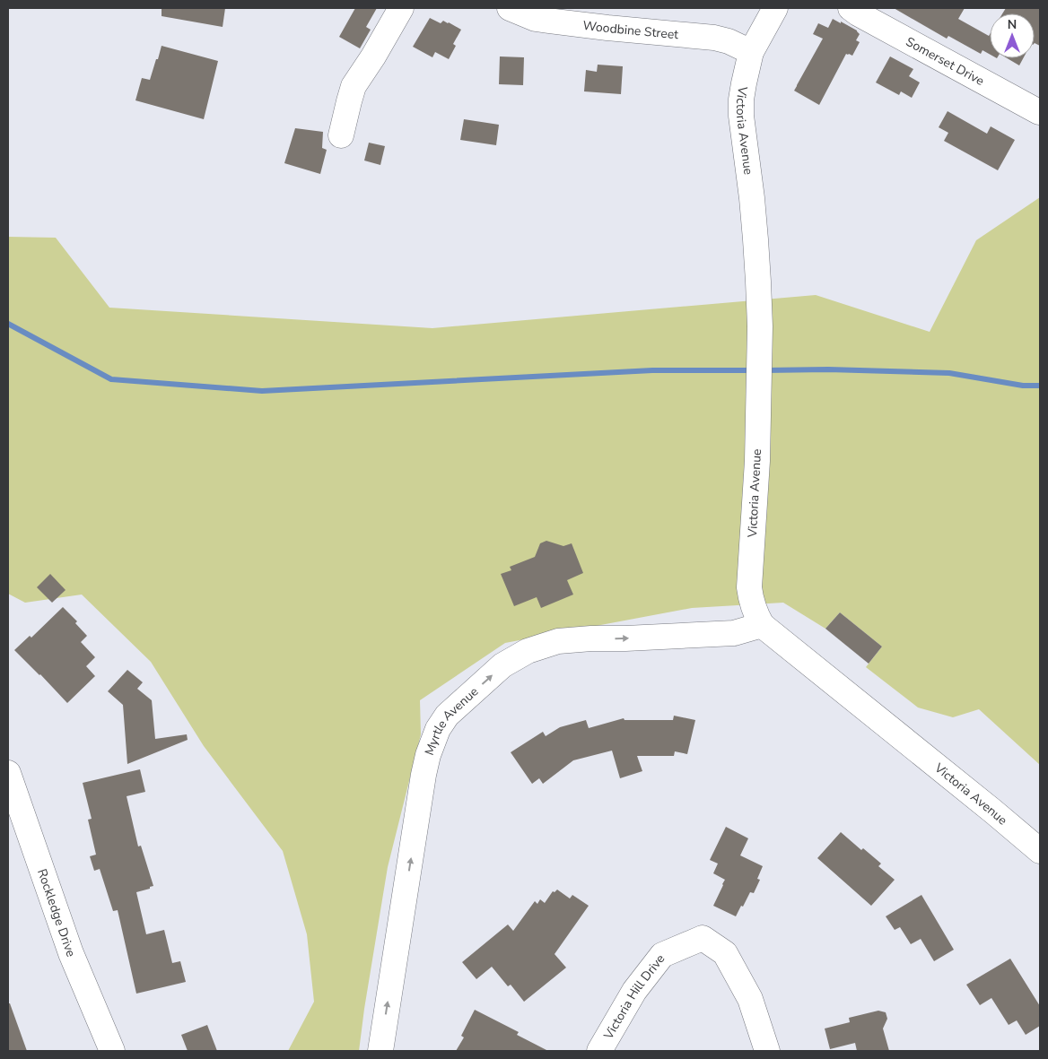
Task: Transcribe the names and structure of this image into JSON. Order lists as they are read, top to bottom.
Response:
{
  "streets": {
    "street": [
      "Woodbine Street",
      "Somerset Drive",
      "Victoria Avenue",
      "Myrtle Avenue",
      "Rockledge Drive",
      "Victoria Hill Drive"
    ]
  },
  "crossings": [
    ["Woodbine Street", "Victoria Avenue"],
    ["Victoria Avenue", "Myrtle Avenue"]
  ],
  "one_way": ["Myrtle Avenue"],
  "north": "top"
}
